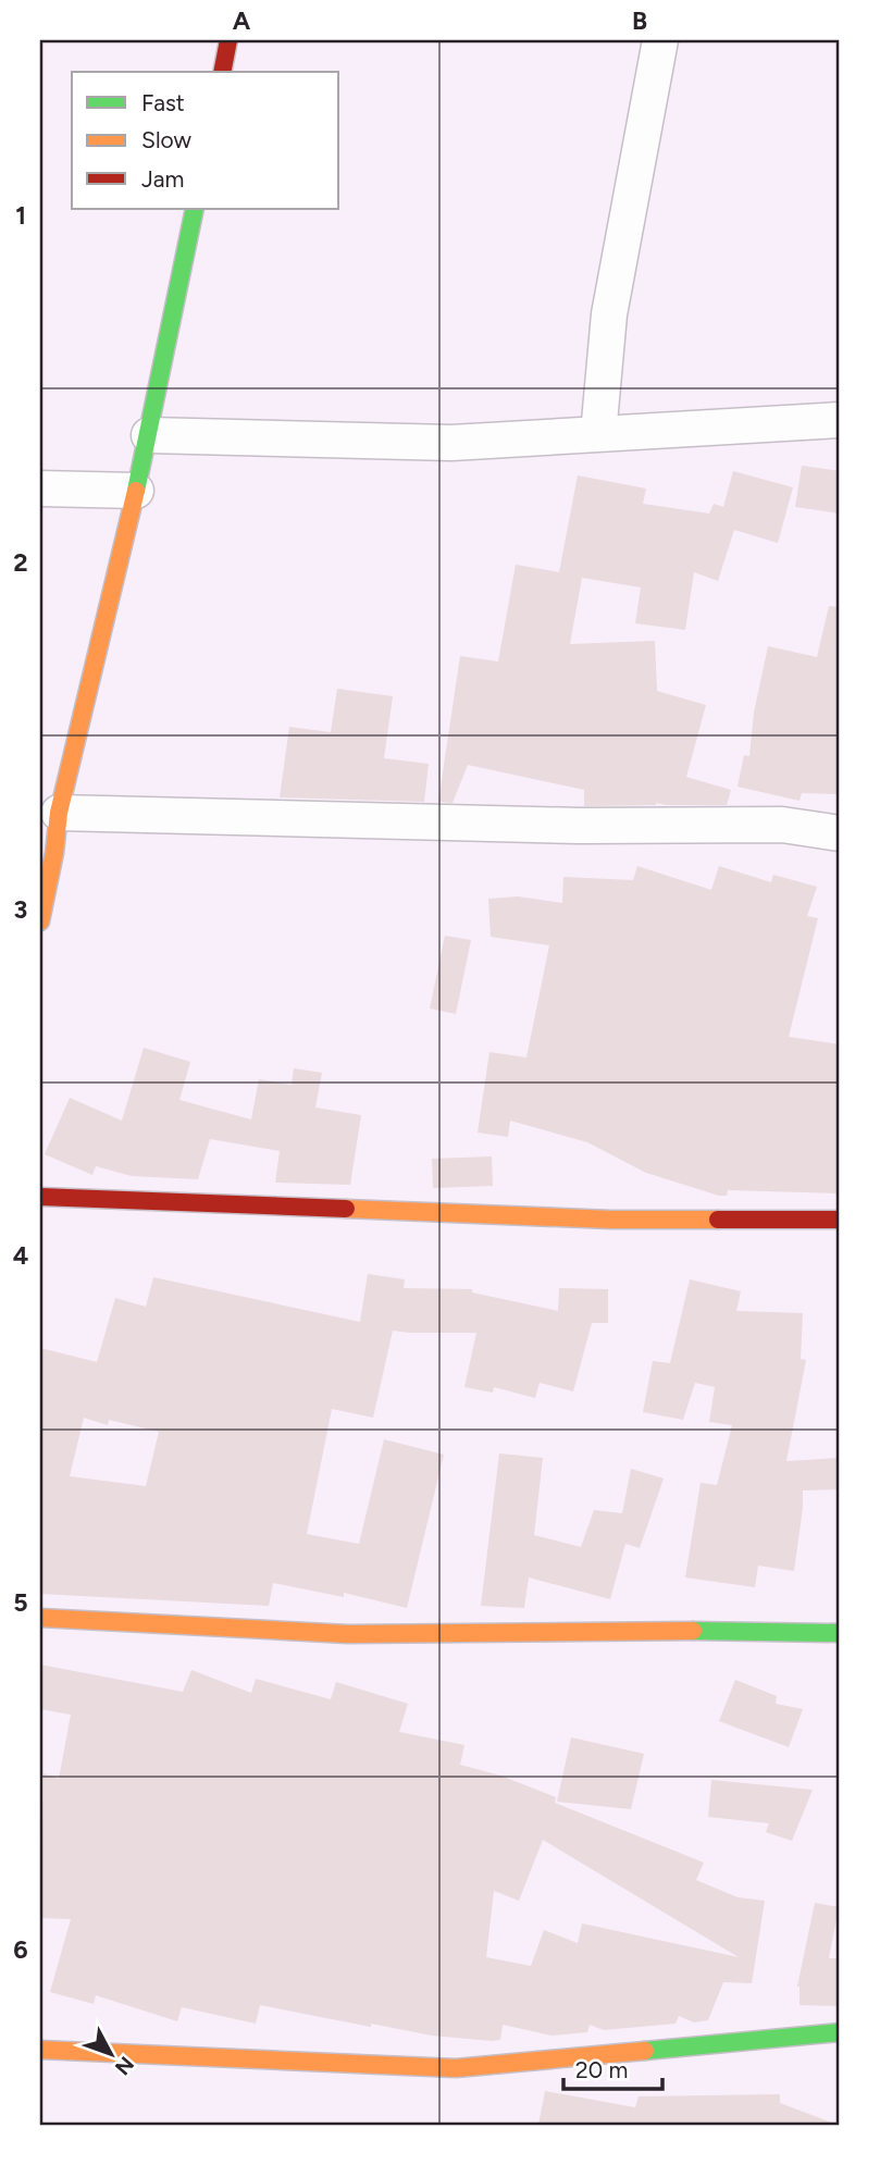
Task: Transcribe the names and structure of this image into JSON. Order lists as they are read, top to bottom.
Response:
{
  "legend": ["Fast", "Slow", "Jam"],
  "scale_bar": "20 m",
  "north": "bottom right",
  "grid": {
    "columns": ["A", "B"],
    "rows": [
      "1",
      "2",
      "3",
      "4",
      "5",
      "6"
    ]
  }
}
